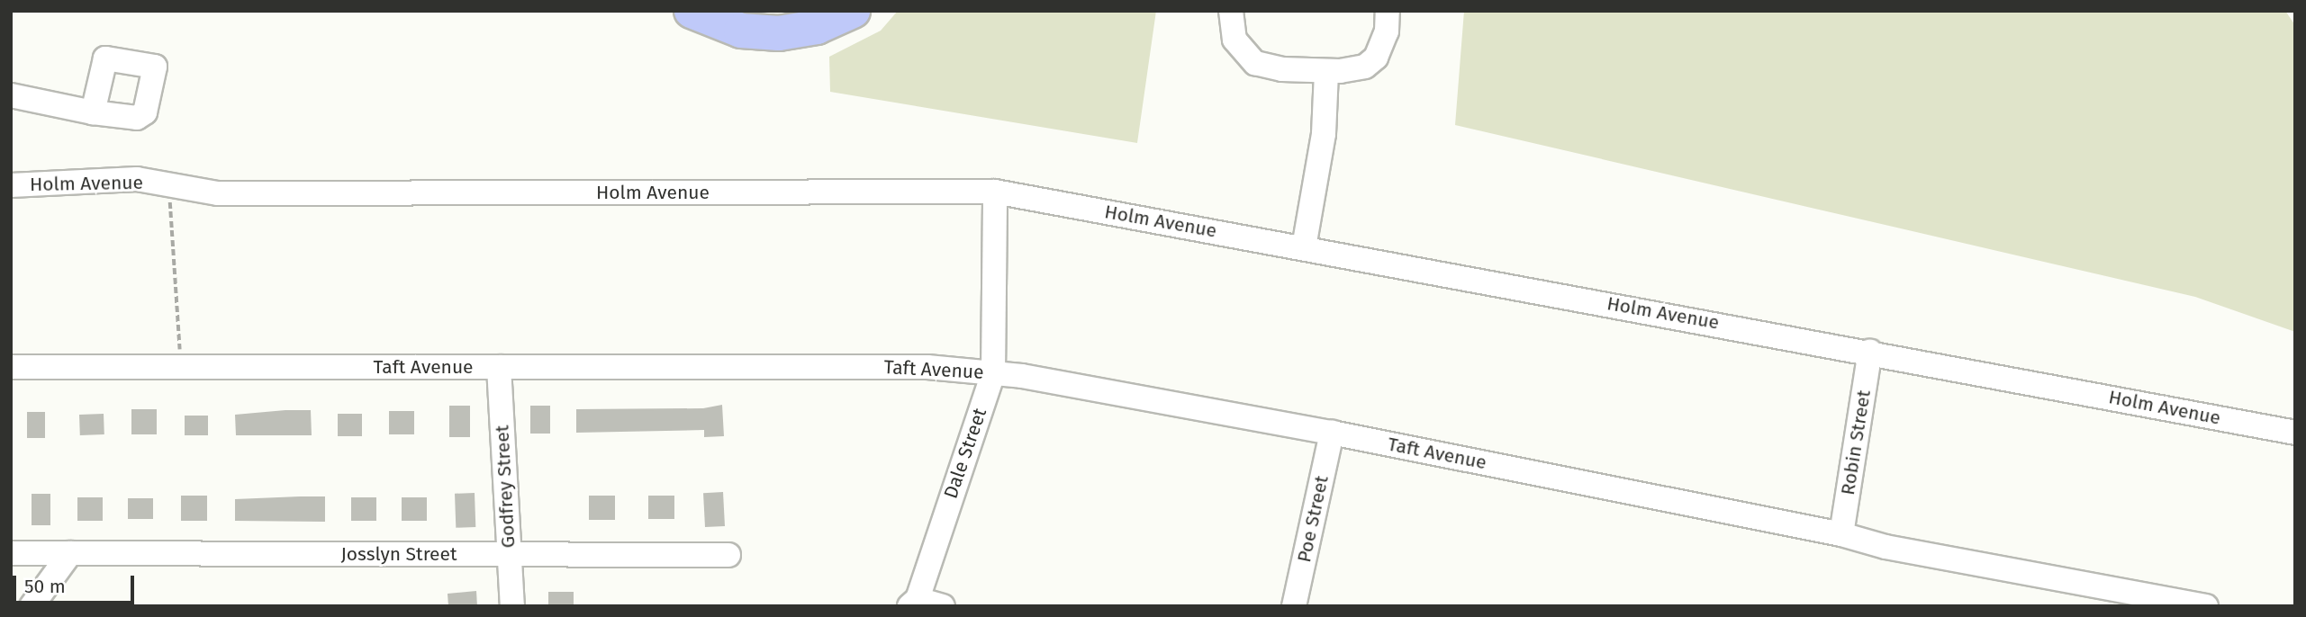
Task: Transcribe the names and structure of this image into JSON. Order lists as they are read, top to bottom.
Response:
{
  "streets": {
    "street": [
      "Holm Avenue",
      "Taft Avenue",
      "Robin Street",
      "Dale Street",
      "Godfrey Street",
      "Poe Street",
      "Josslyn Street"
    ]
  },
  "crossings": [
    ["Holm Avenue", "Robin Street"],
    ["Holm Avenue", "Dale Street"],
    ["Taft Avenue", "Robin Street"],
    ["Taft Avenue", "Dale Street"],
    ["Taft Avenue", "Godfrey Street"],
    ["Taft Avenue", "Poe Street"],
    ["Godfrey Street", "Josslyn Street"]
  ],
  "scale_bar": "50 m"
}
